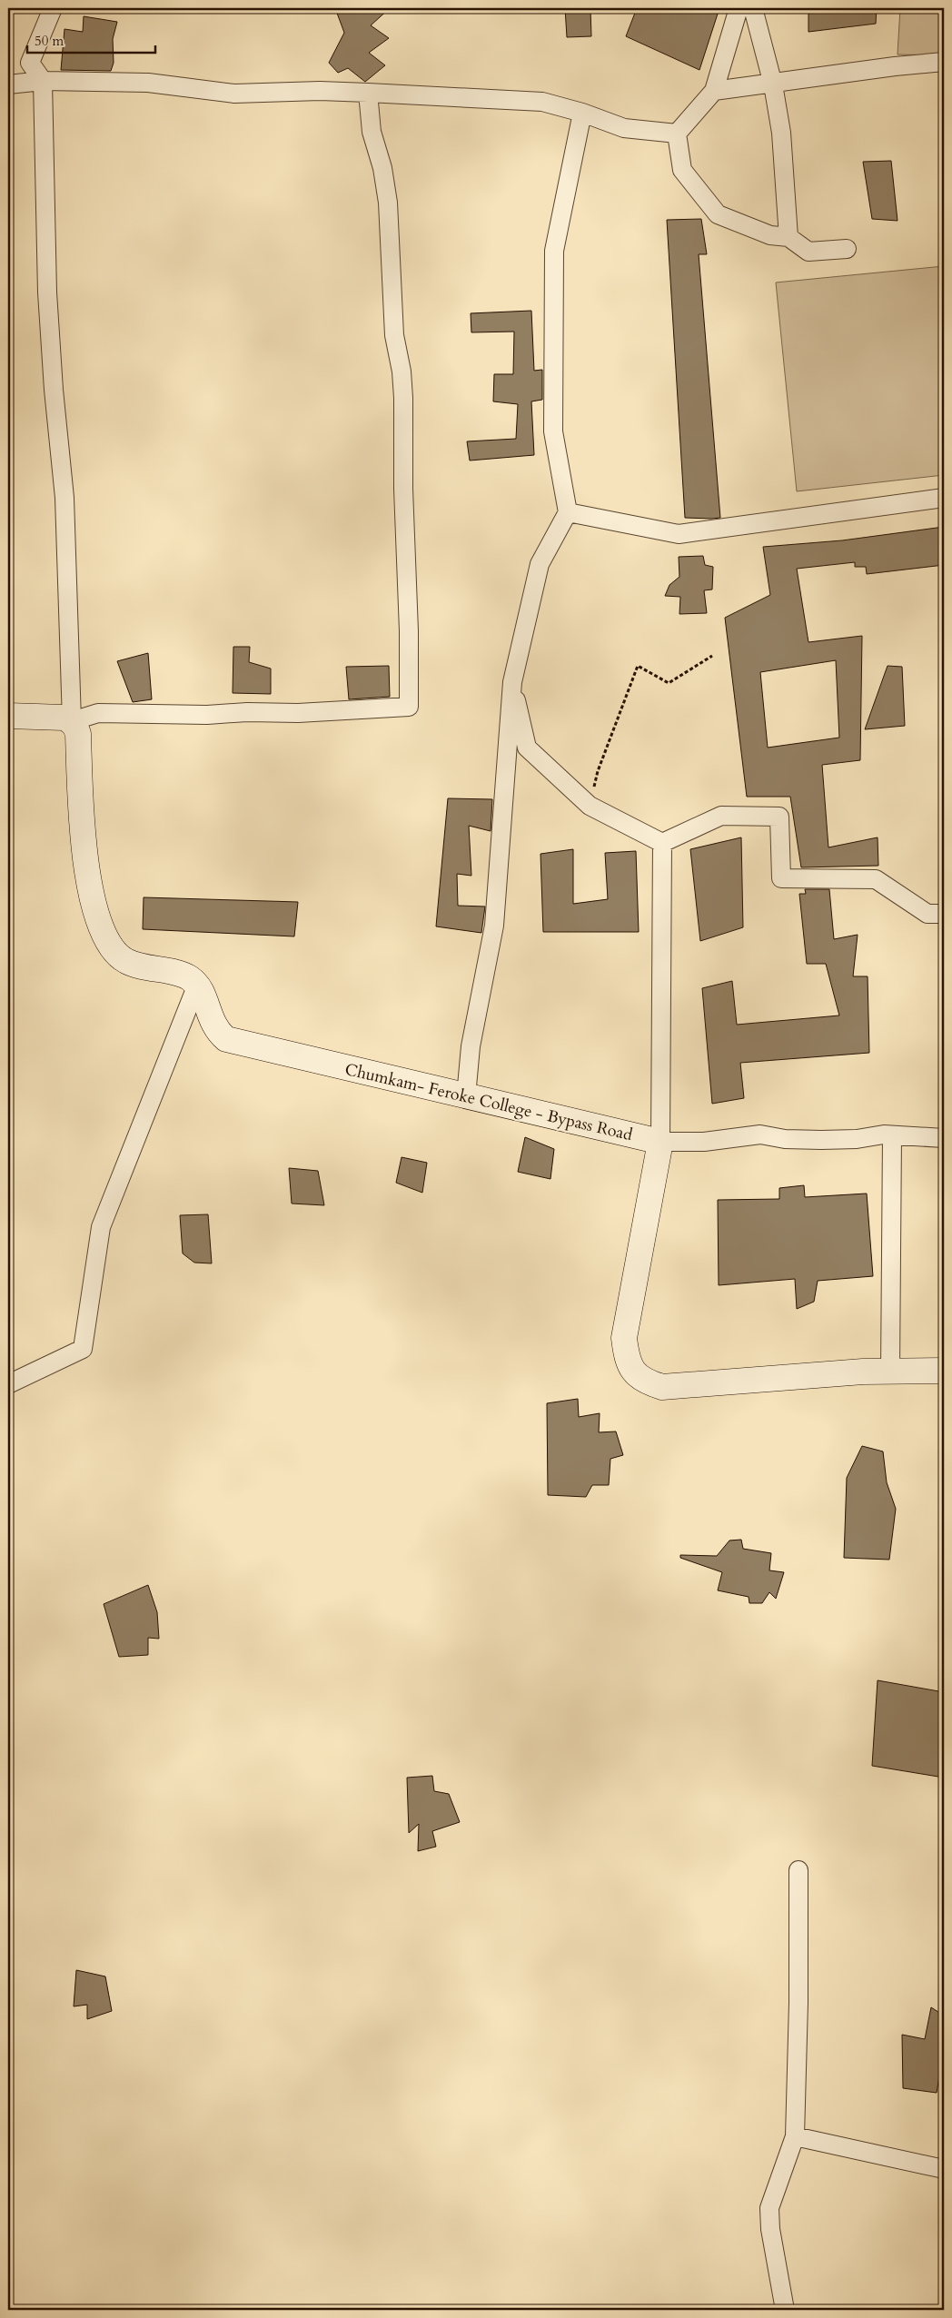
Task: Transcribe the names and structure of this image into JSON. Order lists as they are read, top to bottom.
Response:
{
  "streets": {
    "main road": ["Chumkam- Feroke College - Bypass Road"]
  },
  "scale_bar": "50 m"
}
